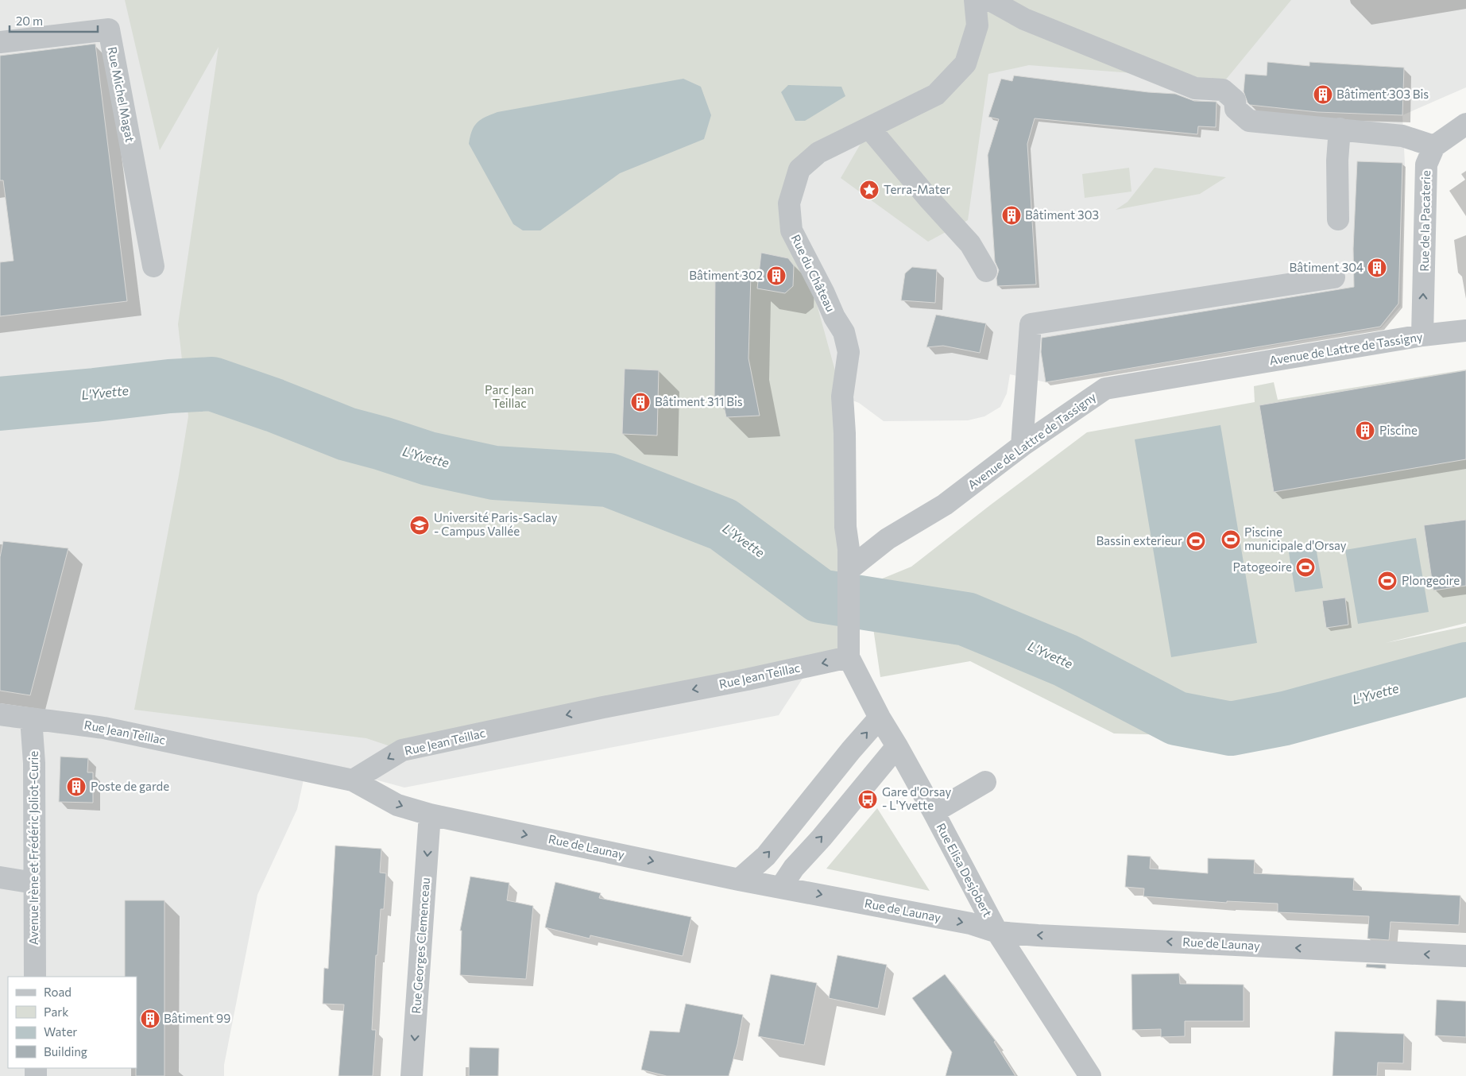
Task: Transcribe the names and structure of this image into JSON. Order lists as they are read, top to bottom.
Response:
{
  "streets": {
    "street": [
      "Rue Michel Magat",
      "Rue de la Pacaterie",
      "Rue du Château",
      "Avenue de Lattre de Tassigny",
      "Rue Jean Teillac",
      "Rue de Launay",
      "Avenue Irène et Frédéric Joliot-Curie",
      "Rue Elisa Desjobert",
      "Rue Georges Clemenceau"
    ]
  },
  "crossings": [
    ["Rue de la Pacaterie", "Avenue de Lattre de Tassigny"],
    ["Rue du Château", "Avenue de Lattre de Tassigny"],
    ["Rue Jean Teillac", "Rue de Launay"],
    ["Rue Jean Teillac", "Avenue Irène et Frédéric Joliot-Curie"],
    ["Rue Jean Teillac", "Rue Elisa Desjobert"],
    ["Rue de Launay", "Rue Elisa Desjobert"],
    ["Rue de Launay", "Rue Georges Clemenceau"]
  ],
  "one_way": ["Rue Jean Teillac", "Rue Georges Clemenceau"],
  "water": ["L'Yvette"],
  "parks": ["Parc Jean Teillac"],
  "places": {
    "building": [
      "Bâtiment 303 Bis",
      "Bâtiment 303",
      "Bâtiment 304",
      "Bâtiment 302",
      "Bâtiment 311 Bis",
      "Piscine",
      "Poste de garde",
      "Bâtiment 99"
    ],
    "place": ["Terra-Mater"],
    "school or university": ["Université Paris-Saclay - Campus Vallée"],
    "sports": [
      "Piscine municipale d'Orsay",
      "Bassin exterieur",
      "Patogeoire",
      "Plongeoire"
    ],
    "bus stop": ["Gare d'Orsay - L'Yvette"]
  },
  "legend": [
    "Road",
    "Park",
    "Water",
    "Building"
  ],
  "scale_bar": "20 m"
}
